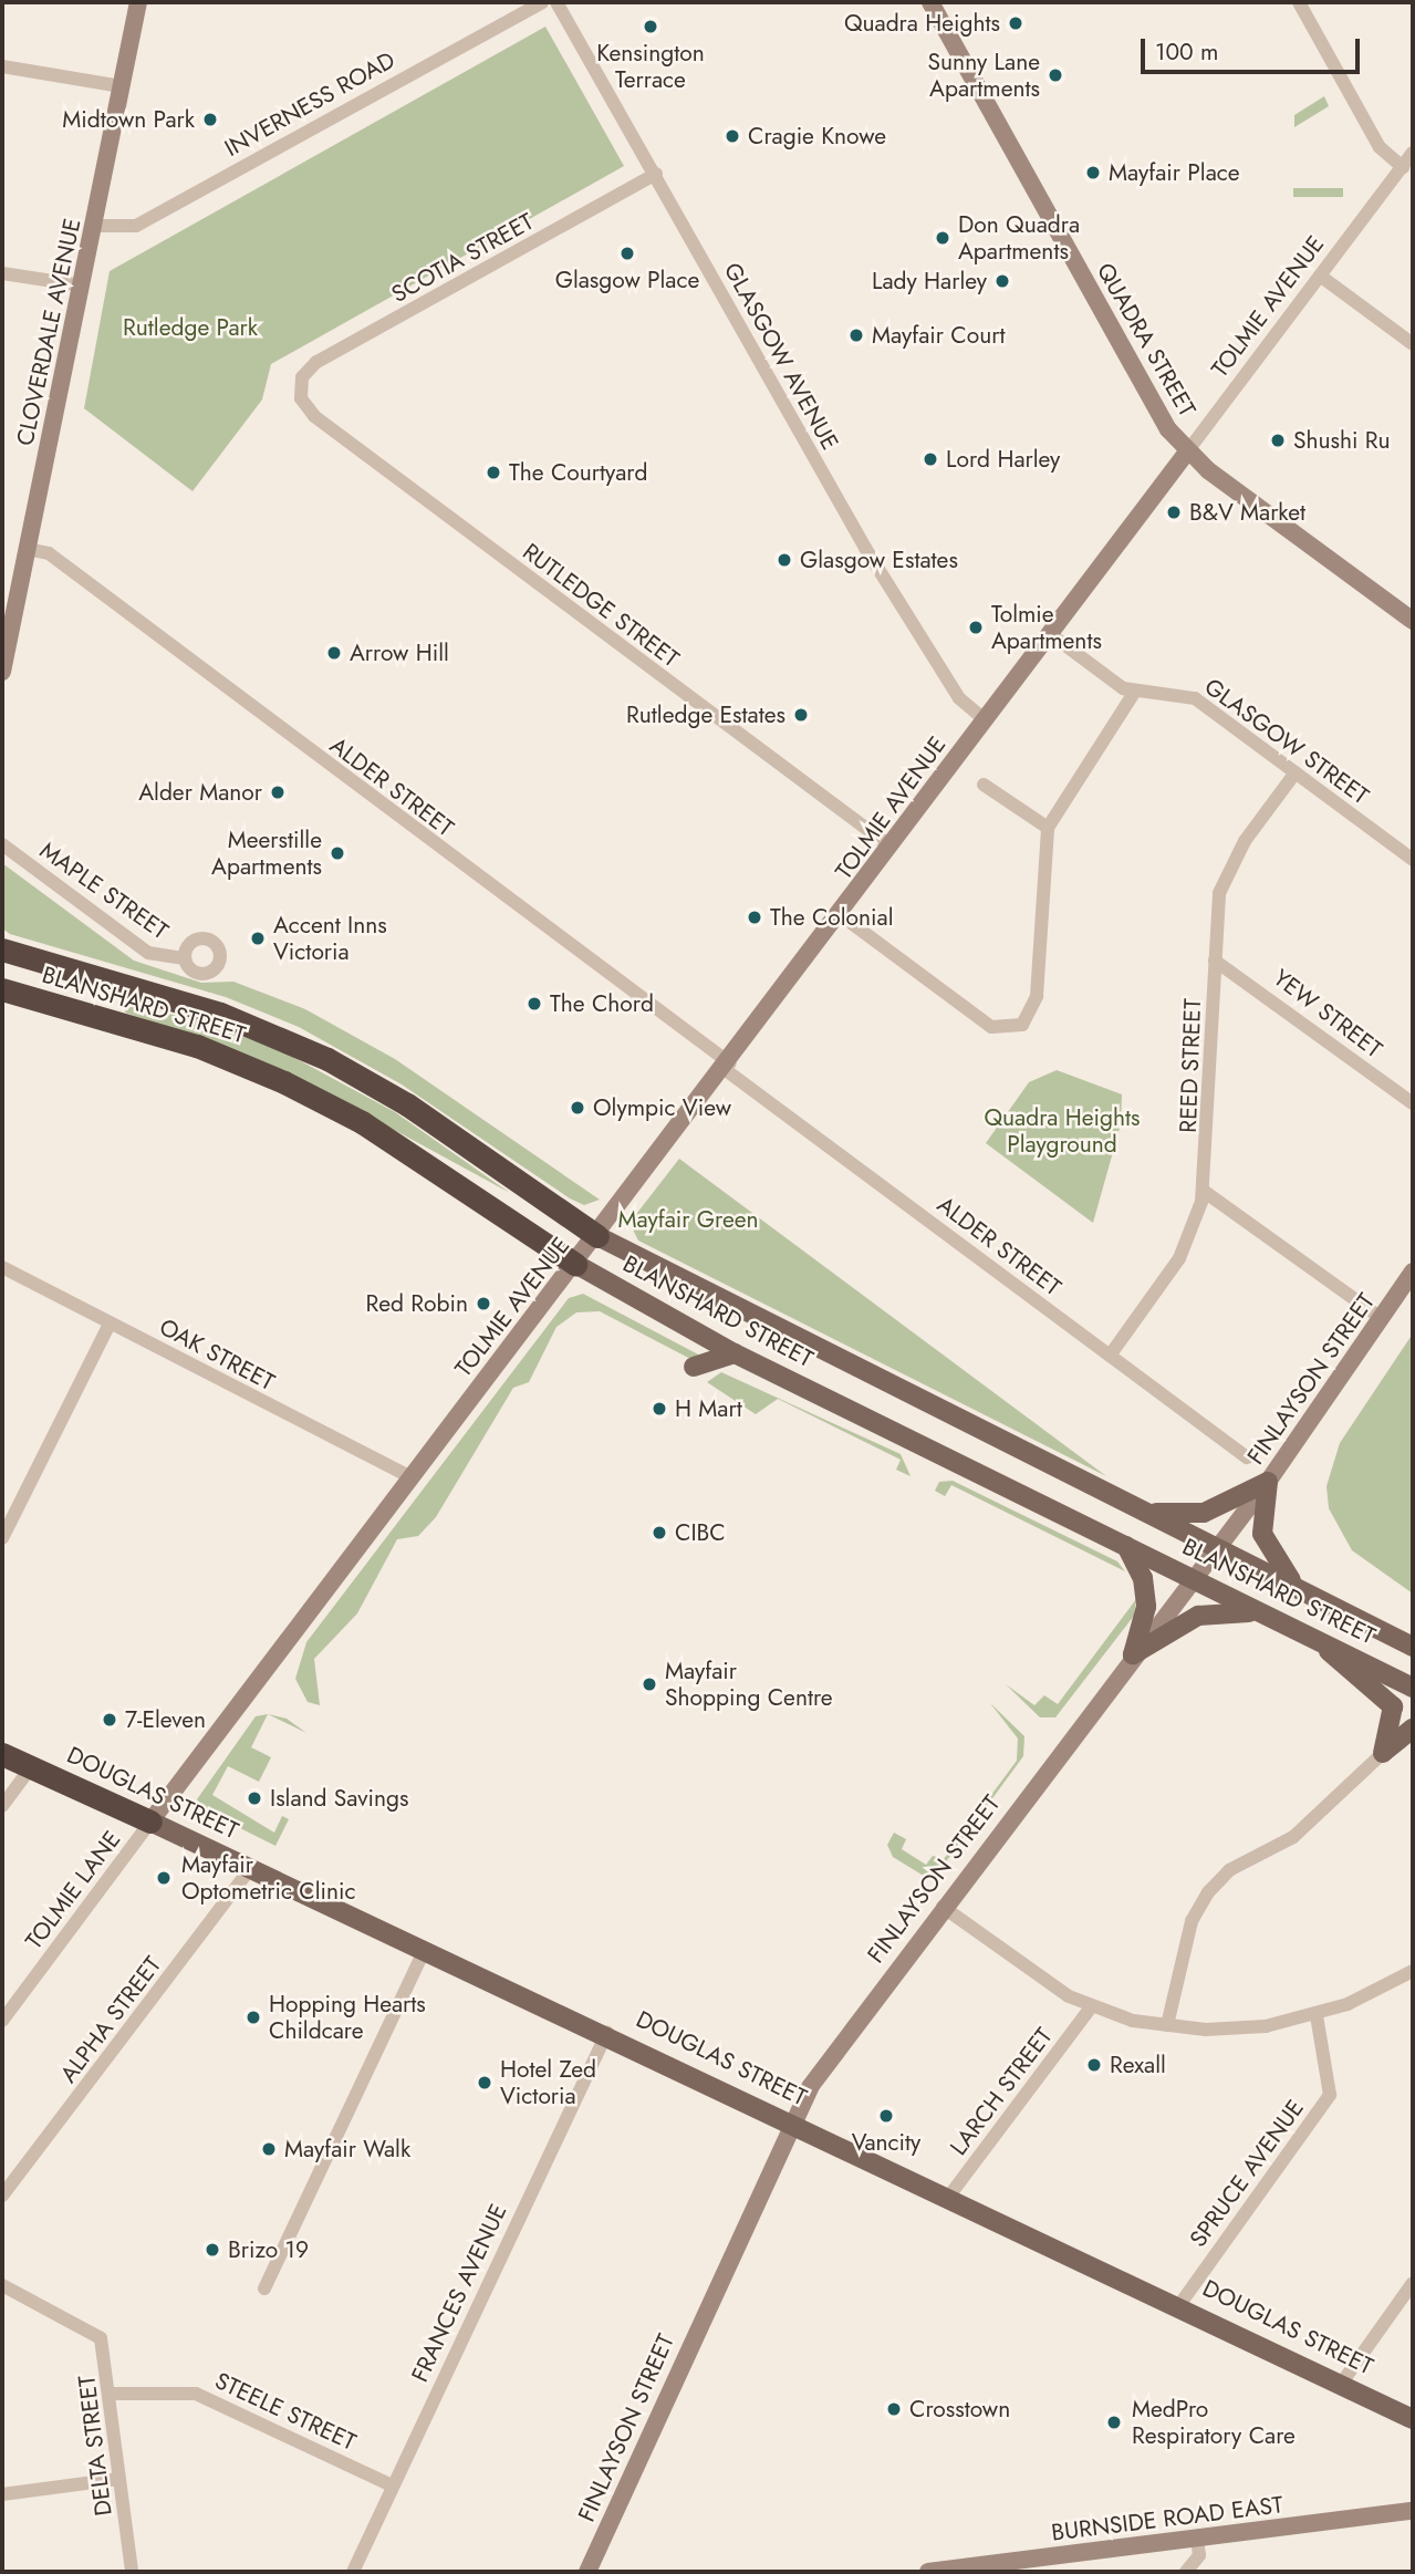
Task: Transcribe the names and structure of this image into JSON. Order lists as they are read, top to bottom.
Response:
{
  "streets": {
    "highway": ["BLANSHARD STREET", "DOUGLAS STREET"],
    "main road": [
      "TOLMIE AVENUE",
      "CLOVERDALE AVENUE",
      "QUADRA STREET",
      "FINLAYSON STREET",
      "BURNSIDE ROAD EAST"
    ],
    "street": [
      "INVERNESS ROAD",
      "SCOTIA STREET",
      "GLASGOW AVENUE",
      "RUTLEDGE STREET",
      "GLASGOW STREET",
      "ALDER STREET",
      "MAPLE STREET",
      "YEW STREET",
      "REED STREET",
      "OAK STREET",
      "TOLMIE LANE",
      "ALPHA STREET",
      "LARCH STREET",
      "SPRUCE AVENUE",
      "FRANCES AVENUE",
      "STEELE STREET",
      "DELTA STREET"
    ]
  },
  "crossings": [
    ["INVERNESS ROAD", "CLOVERDALE AVENUE"],
    ["SCOTIA STREET", "GLASGOW AVENUE"],
    ["SCOTIA STREET", "RUTLEDGE STREET"],
    ["TOLMIE AVENUE", "QUADRA STREET"],
    ["TOLMIE AVENUE", "GLASGOW AVENUE"],
    ["TOLMIE AVENUE", "RUTLEDGE STREET"],
    ["TOLMIE AVENUE", "GLASGOW STREET"],
    ["TOLMIE AVENUE", "ALDER STREET"],
    ["TOLMIE AVENUE", "BLANSHARD STREET"],
    ["TOLMIE AVENUE", "OAK STREET"],
    ["TOLMIE AVENUE", "DOUGLAS STREET"],
    ["TOLMIE AVENUE", "TOLMIE LANE"],
    ["CLOVERDALE AVENUE", "ALDER STREET"],
    ["GLASGOW STREET", "REED STREET"],
    ["ALDER STREET", "REED STREET"],
    ["BLANSHARD STREET", "FINLAYSON STREET"],
    ["YEW STREET", "REED STREET"],
    ["FINLAYSON STREET", "DOUGLAS STREET"],
    ["DOUGLAS STREET", "TOLMIE LANE"],
    ["DOUGLAS STREET", "ALPHA STREET"],
    ["DOUGLAS STREET", "LARCH STREET"],
    ["DOUGLAS STREET", "SPRUCE AVENUE"],
    ["DOUGLAS STREET", "FRANCES AVENUE"],
    ["FRANCES AVENUE", "STEELE STREET"],
    ["STEELE STREET", "DELTA STREET"]
  ],
  "parks": ["Rutledge Park", "Quadra Heights Playground", "Mayfair Green"],
  "places": [
    "Quadra Heights",
    "Kensington Terrace",
    "Sunny Lane Apartments",
    "Midtown Park",
    "Cragie Knowe",
    "Mayfair Place",
    "Don Quadra Apartments",
    "Glasgow Place",
    "Lady Harley",
    "Mayfair Court",
    "Shushi Ru",
    "Lord Harley",
    "The Courtyard",
    "B&V Market",
    "Glasgow Estates",
    "Tolmie Apartments",
    "Arrow Hill",
    "Rutledge Estates",
    "Alder Manor",
    "Meerstille Apartments",
    "The Colonial",
    "Accent Inns Victoria",
    "The Chord",
    "Olympic View",
    "Red Robin",
    "H Mart",
    "CIBC",
    "Mayfair Shopping Centre",
    "7-Eleven",
    "Island Savings",
    "Mayfair Optometric Clinic",
    "Hopping Hearts Childcare",
    "Rexall",
    "Hotel Zed Victoria",
    "Vancity",
    "Mayfair Walk",
    "Brizo 19",
    "Crosstown",
    "MedPro Respiratory Care"
  ],
  "scale_bar": "100 m"
}
